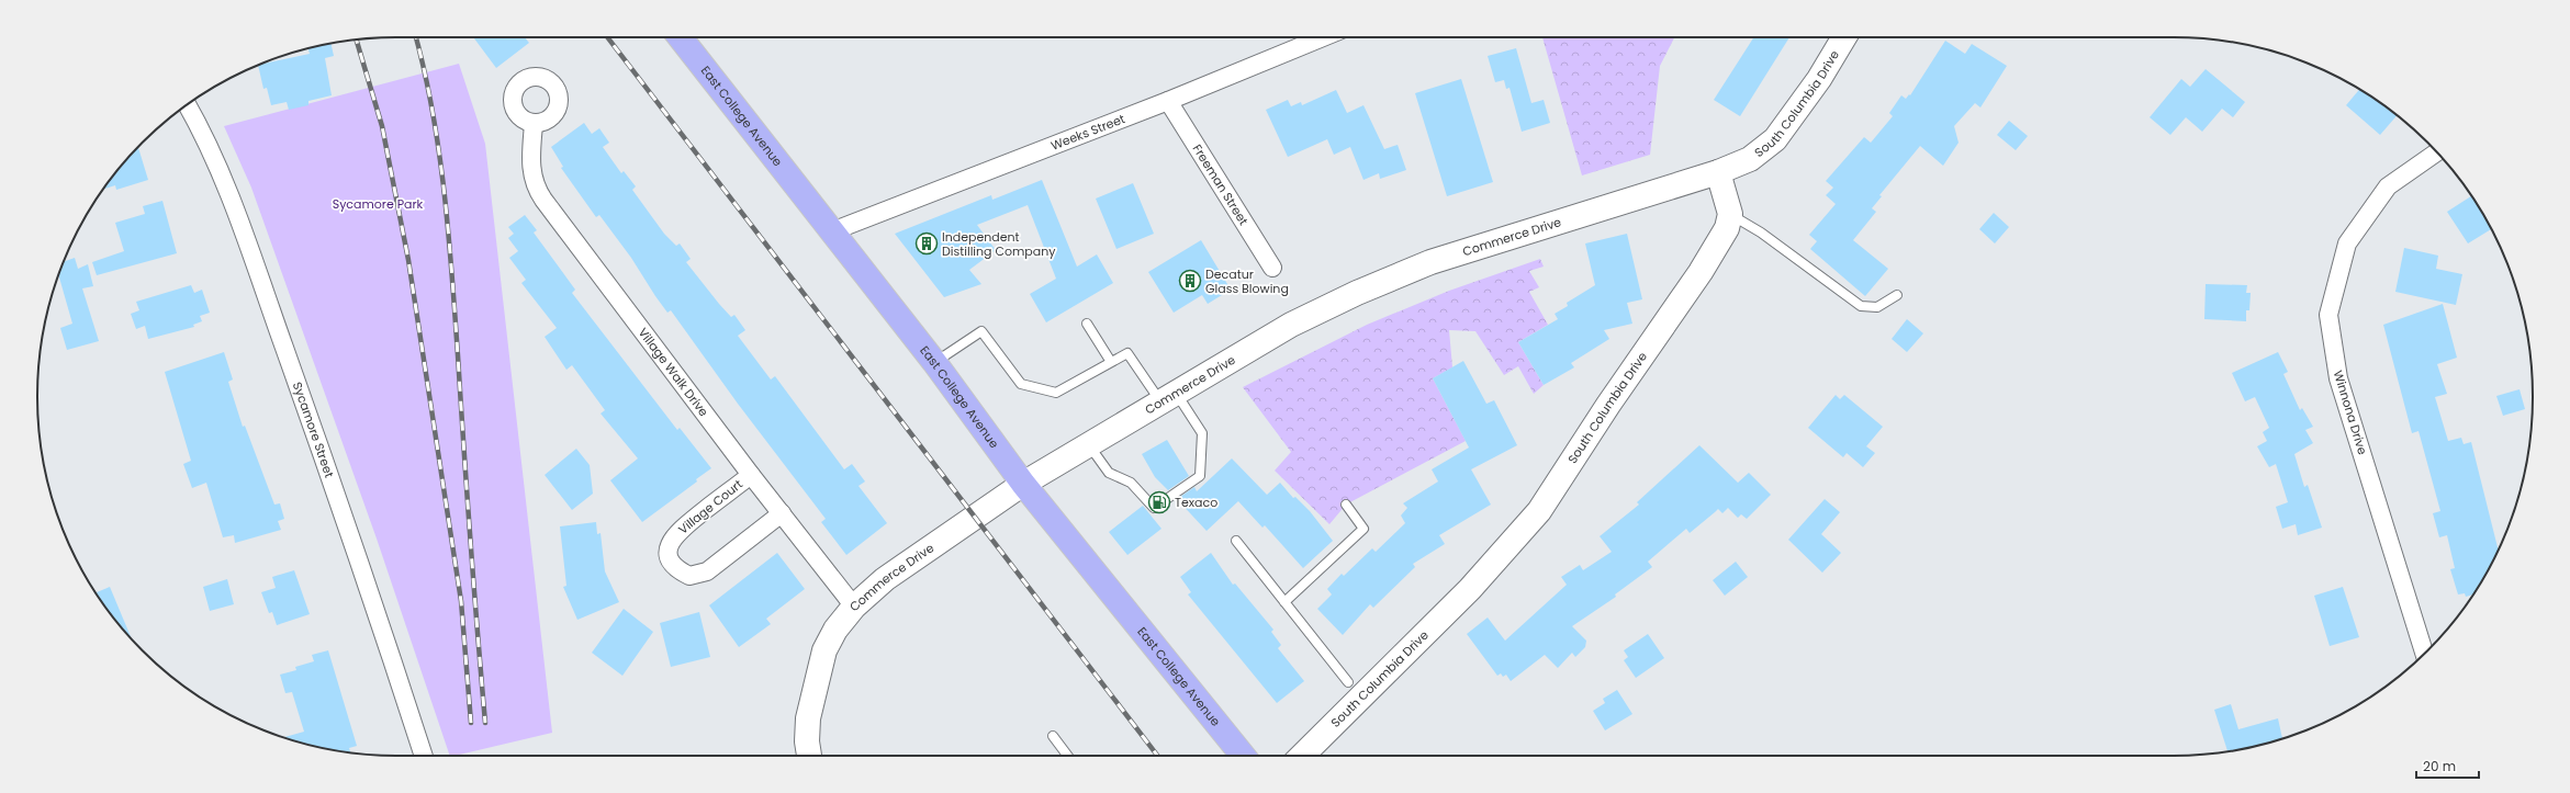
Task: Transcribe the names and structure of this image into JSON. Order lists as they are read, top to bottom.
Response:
{
  "streets": {
    "main road": ["South Columbia Drive", "East College Avenue", "Commerce Drive"],
    "street": [
      "Weeks Street",
      "Freeman Street",
      "Village Walk Drive",
      "Winnona Drive",
      "Sycamore Street",
      "Village Court"
    ]
  },
  "crossings": [
    ["South Columbia Drive", "Commerce Drive"],
    ["East College Avenue", "Weeks Street"],
    ["East College Avenue", "Commerce Drive"],
    ["Weeks Street", "Freeman Street"],
    ["Commerce Drive", "Village Walk Drive"],
    ["Village Walk Drive", "Village Court"]
  ],
  "parks": ["Sycamore Park"],
  "places": {
    "building": ["Independent Distilling Company", "Decatur Glass Blowing"],
    "fuel station": ["Texaco"]
  },
  "scale_bar": "20 m"
}
